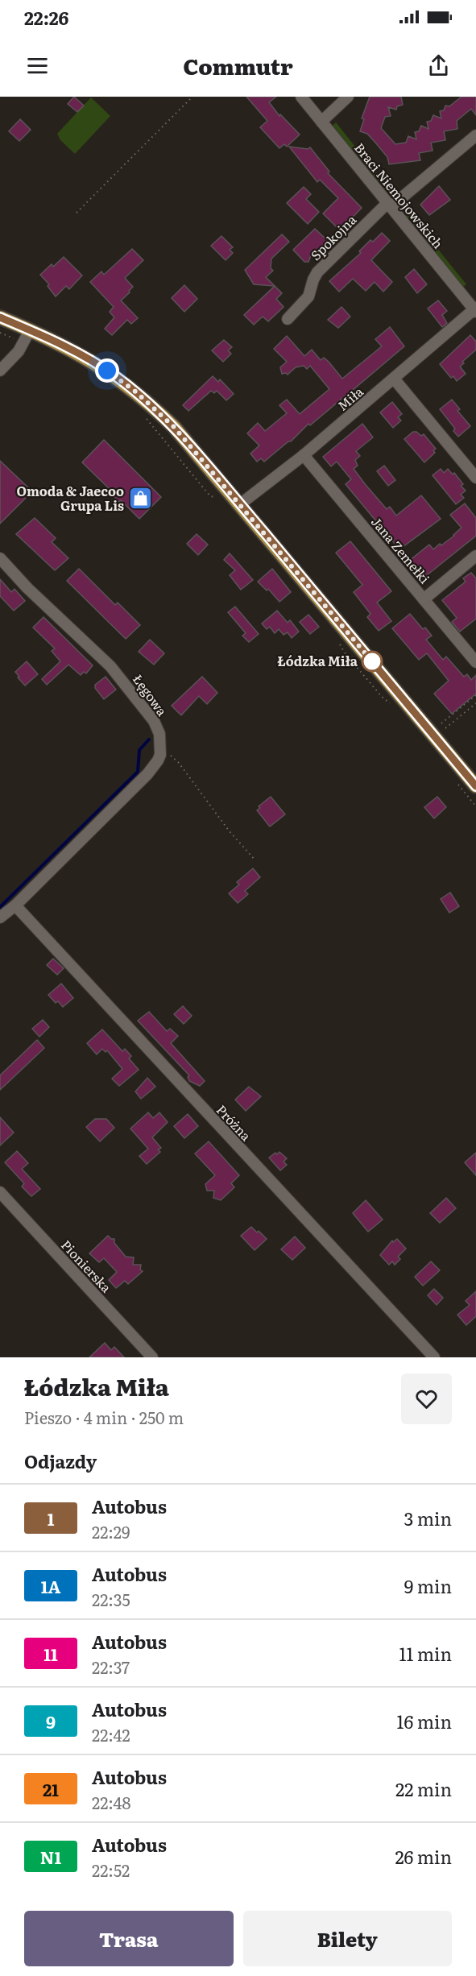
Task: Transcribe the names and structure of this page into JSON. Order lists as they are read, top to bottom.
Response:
{
  "streets": {
    "street": [
      "Braci Niemojowskich",
      "Spokojna",
      "Miła",
      "Jana Zemełki",
      "Łęgowa",
      "Próżna",
      "Pionierska"
    ]
  },
  "crossings": [
    ["Braci Niemojowskich", "Spokojna"],
    ["Braci Niemojowskich", "Miła"],
    ["Miła", "Jana Zemełki"]
  ],
  "places": {
    "shop": ["Omoda & Jaecoo Grupa Lis"],
    "other": ["Łódzka Miła"]
  },
  "lines": ["bus line 1"],
  "page": {
    "status": "22:26",
    "header": "Commutr",
    "heading": [
      ["Łódzka Miła", "Pieszo · 4 min · 250 m"],
      "Odjazdy"
    ],
    "list": [
      {
        "mark": "1",
        "name": "Autobus",
        "note": "22:29",
        "value": "3 min"
      },
      {
        "mark": "1A",
        "name": "Autobus",
        "note": "22:35",
        "value": "9 min"
      },
      {
        "mark": "11",
        "name": "Autobus",
        "note": "22:37",
        "value": "11 min"
      },
      {
        "mark": "9",
        "name": "Autobus",
        "note": "22:42",
        "value": "16 min"
      },
      {
        "mark": "21",
        "name": "Autobus",
        "note": "22:48",
        "value": "22 min"
      },
      {
        "mark": "N1",
        "name": "Autobus",
        "note": "22:52",
        "value": "26 min"
      }
    ],
    "buttons": ["Trasa", "Bilety"]
  }
}
